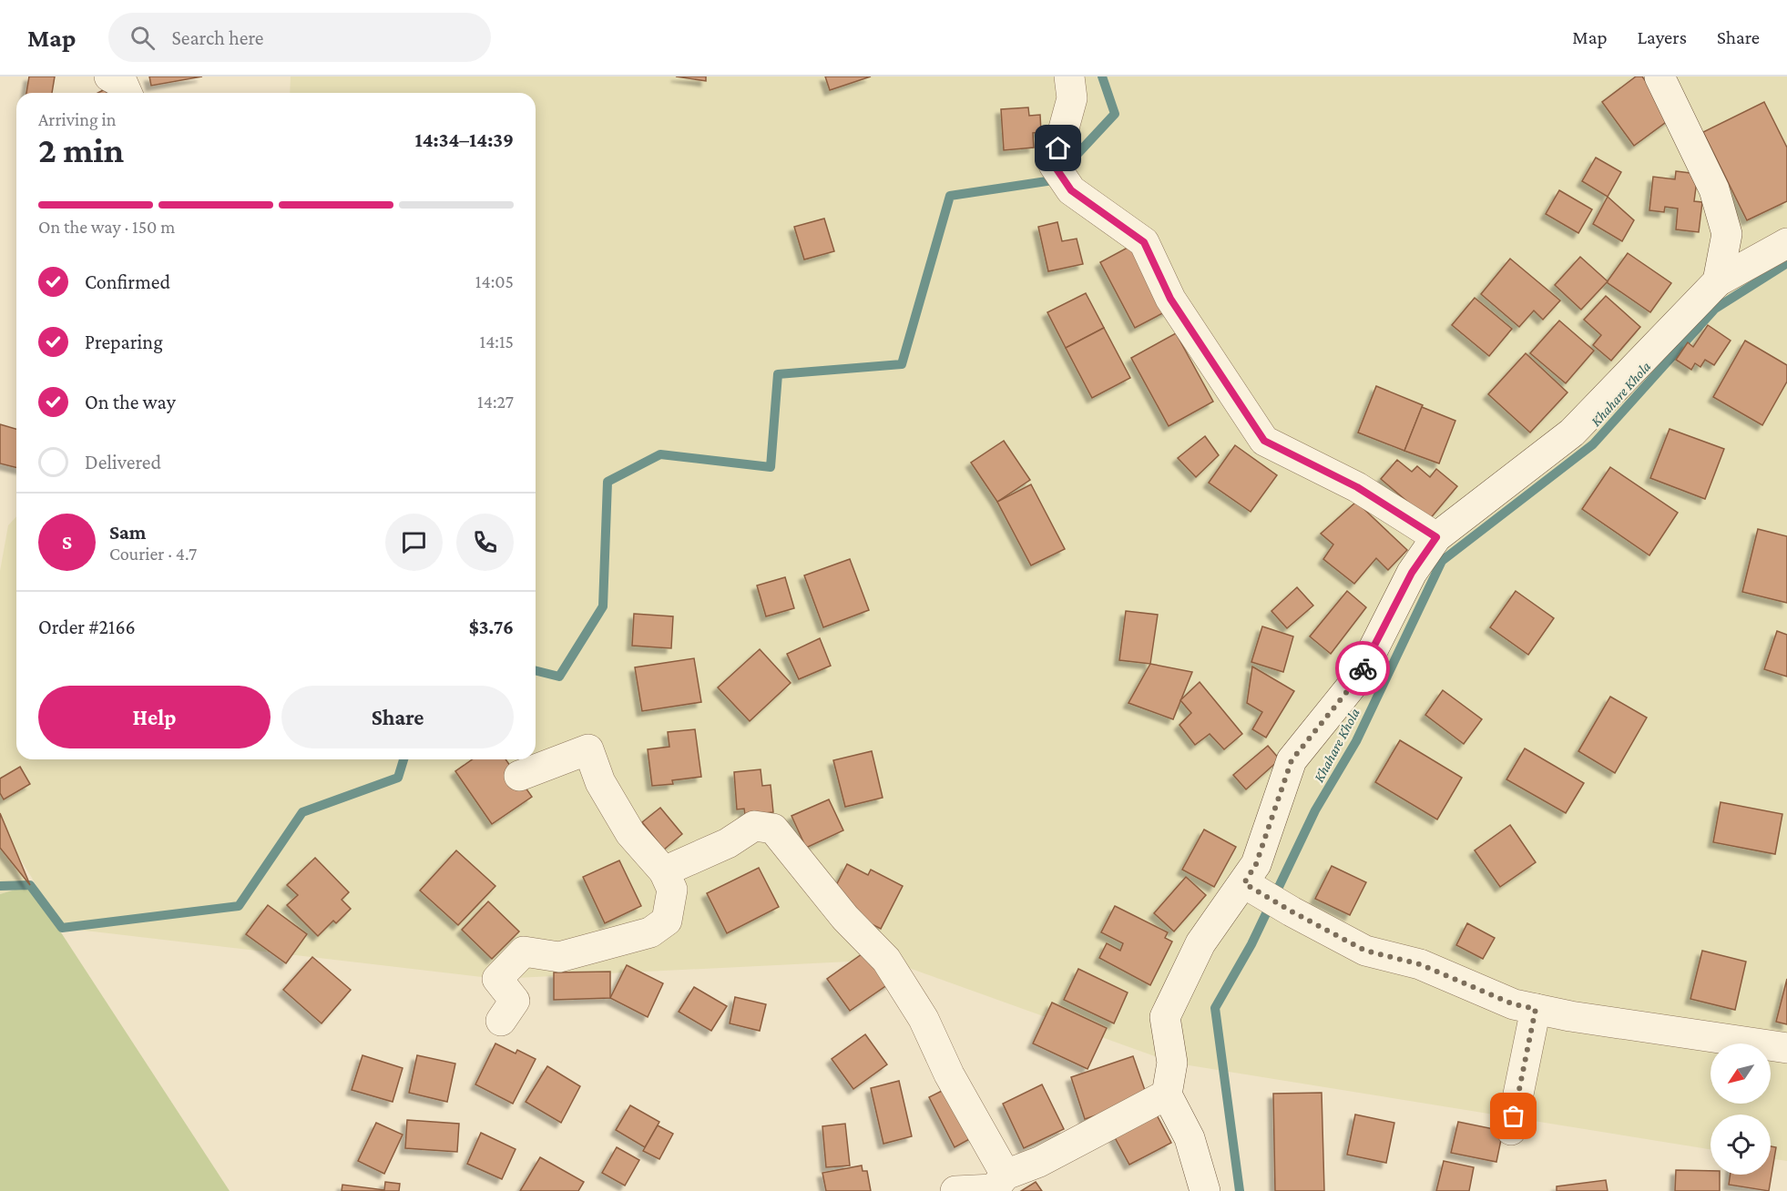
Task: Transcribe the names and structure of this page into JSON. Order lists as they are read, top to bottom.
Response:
{
  "water": ["Khahare Khola"],
  "north": "bottom left",
  "page": {
    "header": "Map",
    "search": "Search here",
    "nav": ["Map", "Layers", "Share"],
    "heading": ["2 min", "Arriving in", "14:34–14:39"],
    "panel": [
      "Sam",
      "Courier · 4.7",
      "Order #2166",
      "$3.76"
    ],
    "bar": "On the way · 150 m",
    "list": [
      ["Confirmed", "14:05"],
      ["Preparing", "14:15"],
      ["On the way", "14:27"],
      "Delivered"
    ],
    "round": "S",
    "buttons": ["Help", "Share"]
  }
}
